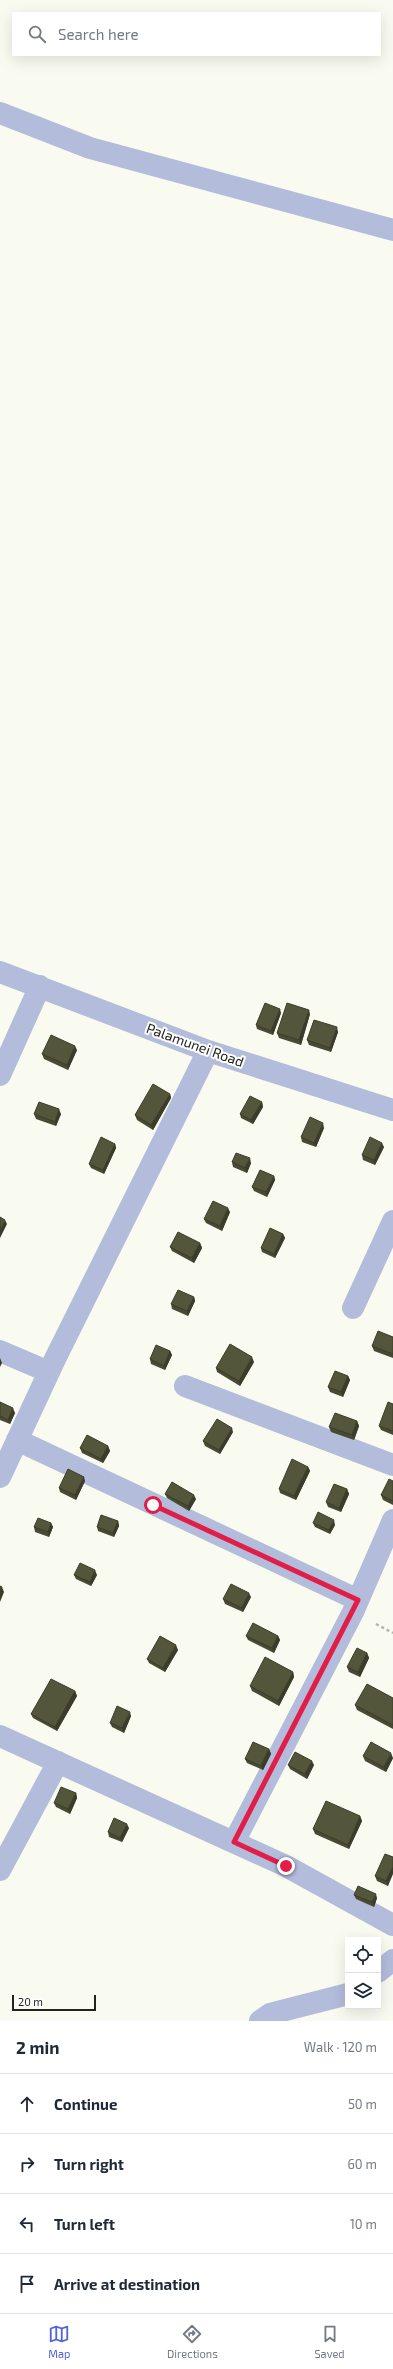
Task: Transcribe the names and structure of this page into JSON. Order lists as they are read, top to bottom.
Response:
{
  "streets": {
    "street": ["Palamunei Road"]
  },
  "scale_bar": "20 m",
  "page": {
    "search": "Search here",
    "scale": "20 m",
    "heading": ["2 min", "Walk · 120 m"],
    "list": [
      ["Continue", "50 m"],
      ["Turn right", "60 m"],
      ["Turn left", "10 m"],
      "Arrive at destination"
    ],
    "nav": ["Map", "Directions", "Saved"]
  }
}
